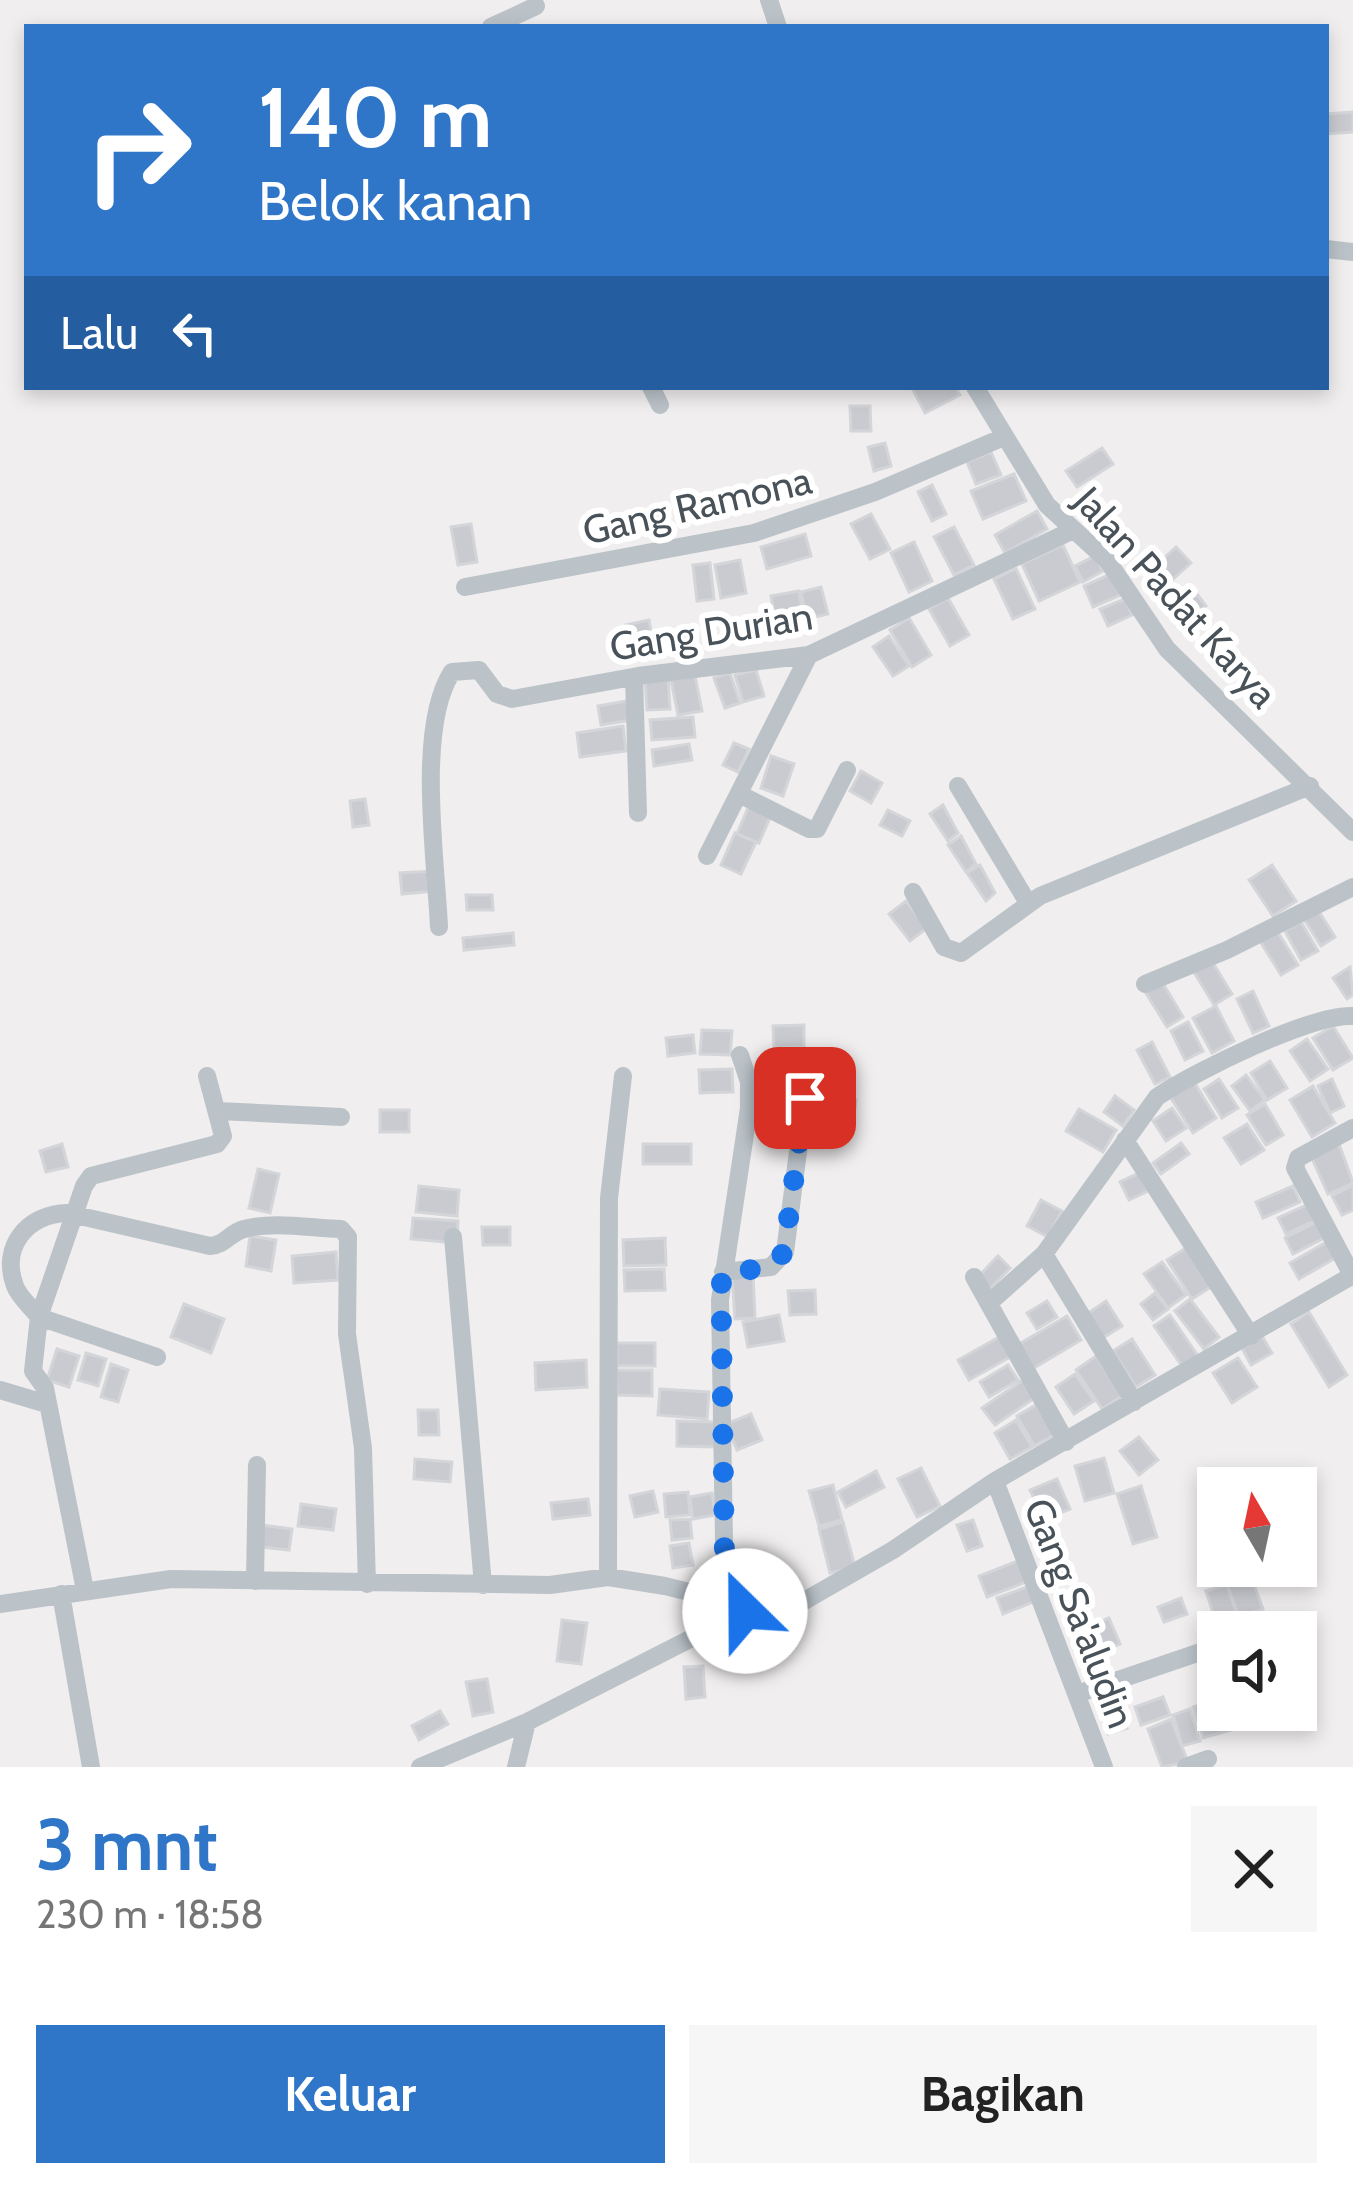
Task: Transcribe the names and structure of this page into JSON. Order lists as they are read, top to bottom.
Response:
{
  "streets": {
    "street": [
      "Gang Ramona",
      "Jalan Padat Karya",
      "Gang Durian",
      "Gang Sa'aludin"
    ]
  },
  "crossings": [
    ["Gang Ramona", "Jalan Padat Karya"],
    ["Jalan Padat Karya", "Gang Durian"]
  ],
  "north": "top",
  "page": {
    "turn": ["140 m", "Belok kanan"],
    "then": "Lalu",
    "heading": ["3 mnt", "230 m · 18:58"],
    "buttons": ["Keluar", "Bagikan"]
  }
}
